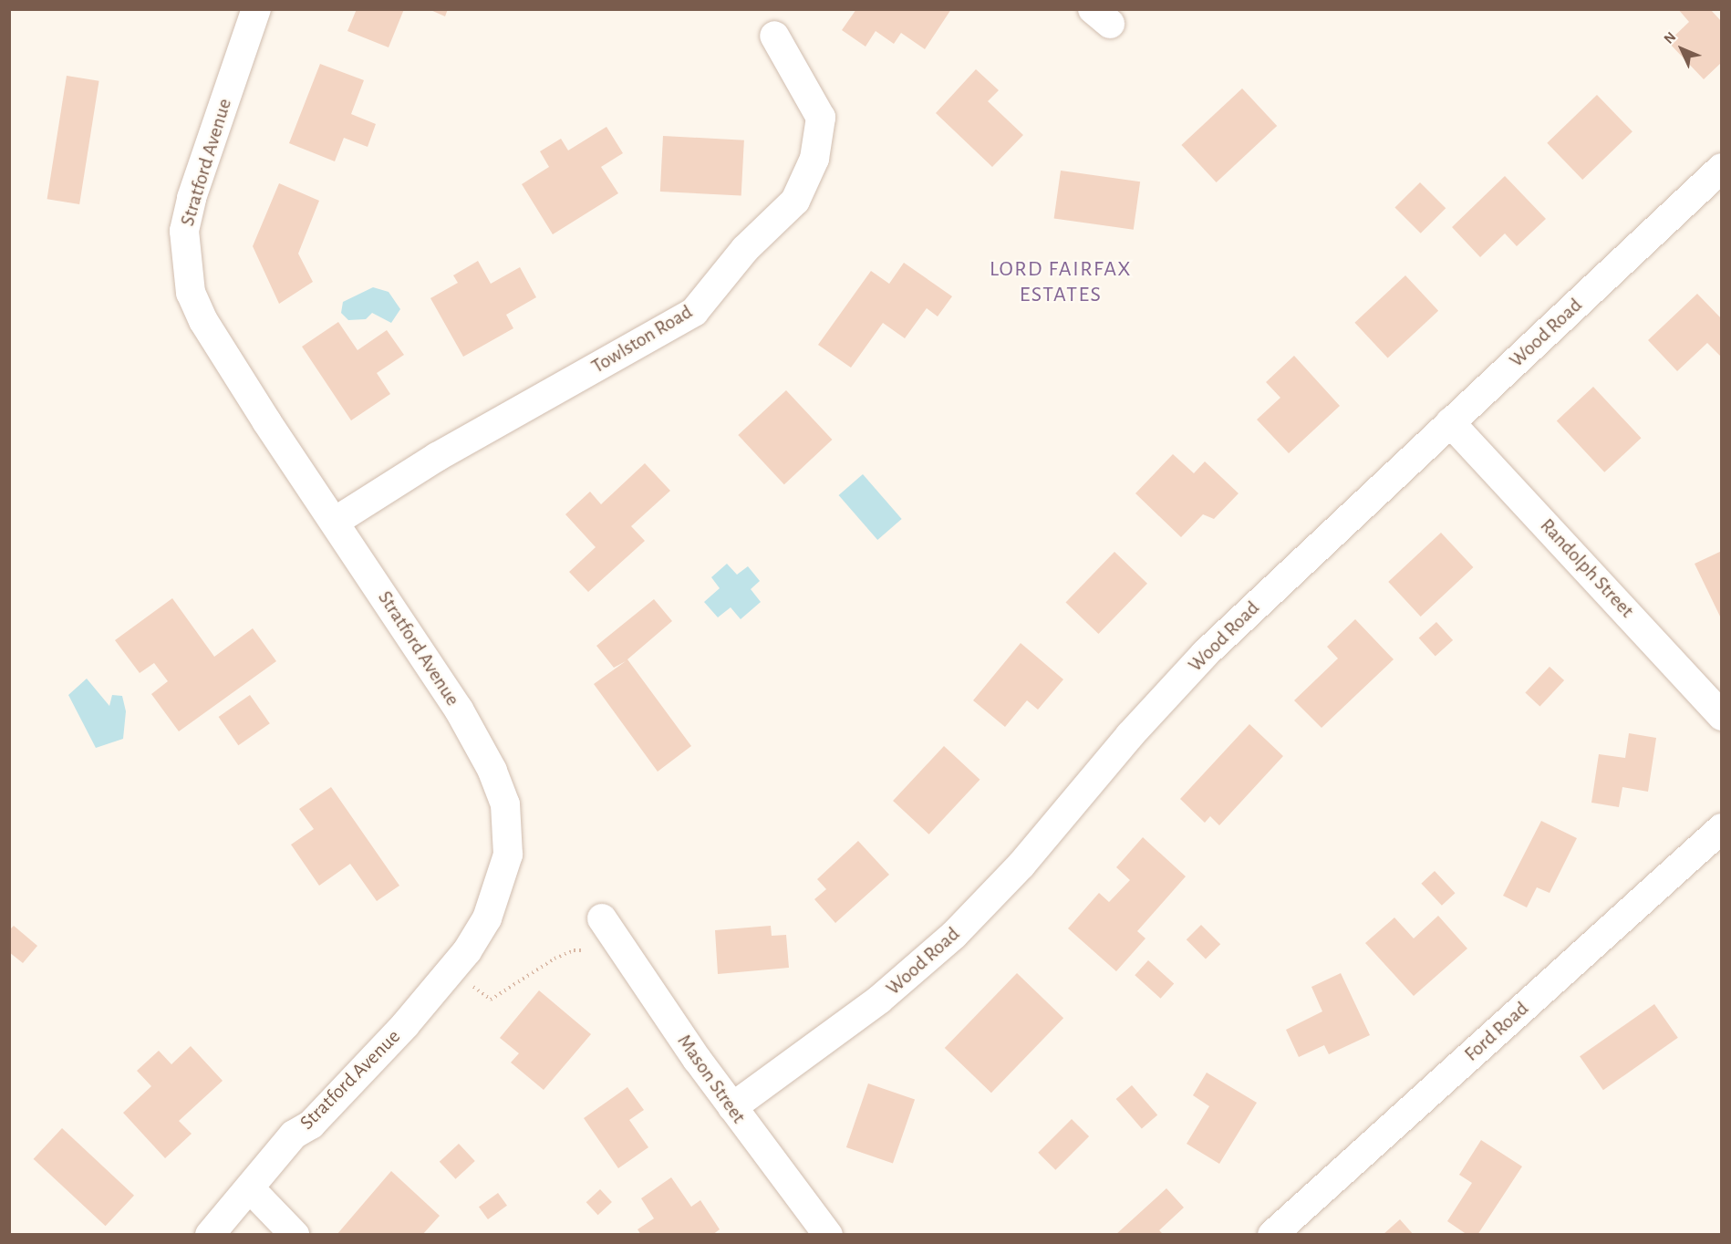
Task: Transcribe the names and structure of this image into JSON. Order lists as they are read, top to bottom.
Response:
{
  "streets": {
    "street": [
      "Stratford Avenue",
      "Wood Road",
      "Towlston Road",
      "Randolph Street",
      "Ford Road",
      "Mason Street"
    ]
  },
  "crossings": [
    ["Stratford Avenue", "Towlston Road"],
    ["Wood Road", "Randolph Street"],
    ["Wood Road", "Mason Street"]
  ],
  "districts": ["LORD FAIRFAX ESTATES"],
  "north": "top left"
}
